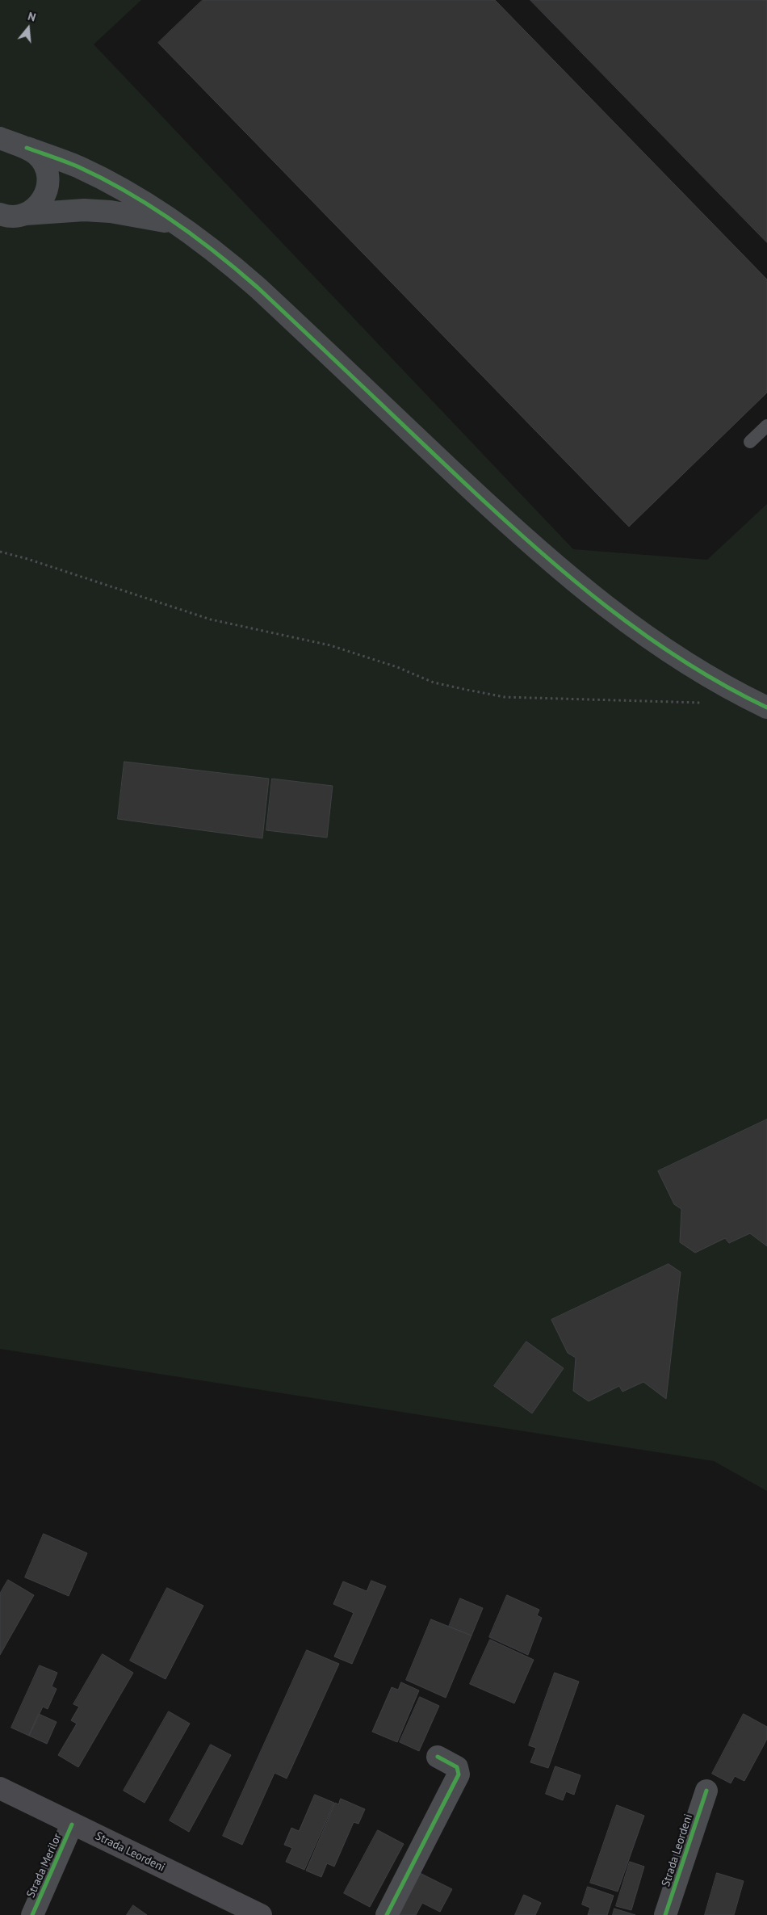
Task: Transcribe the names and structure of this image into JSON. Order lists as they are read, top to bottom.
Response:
{
  "streets": {
    "main road": ["Strada Leordeni"],
    "street": ["Strada Merilor"]
  },
  "crossings": [
    ["Strada Leordeni", "Strada Merilor"]
  ],
  "north": "top"
}
